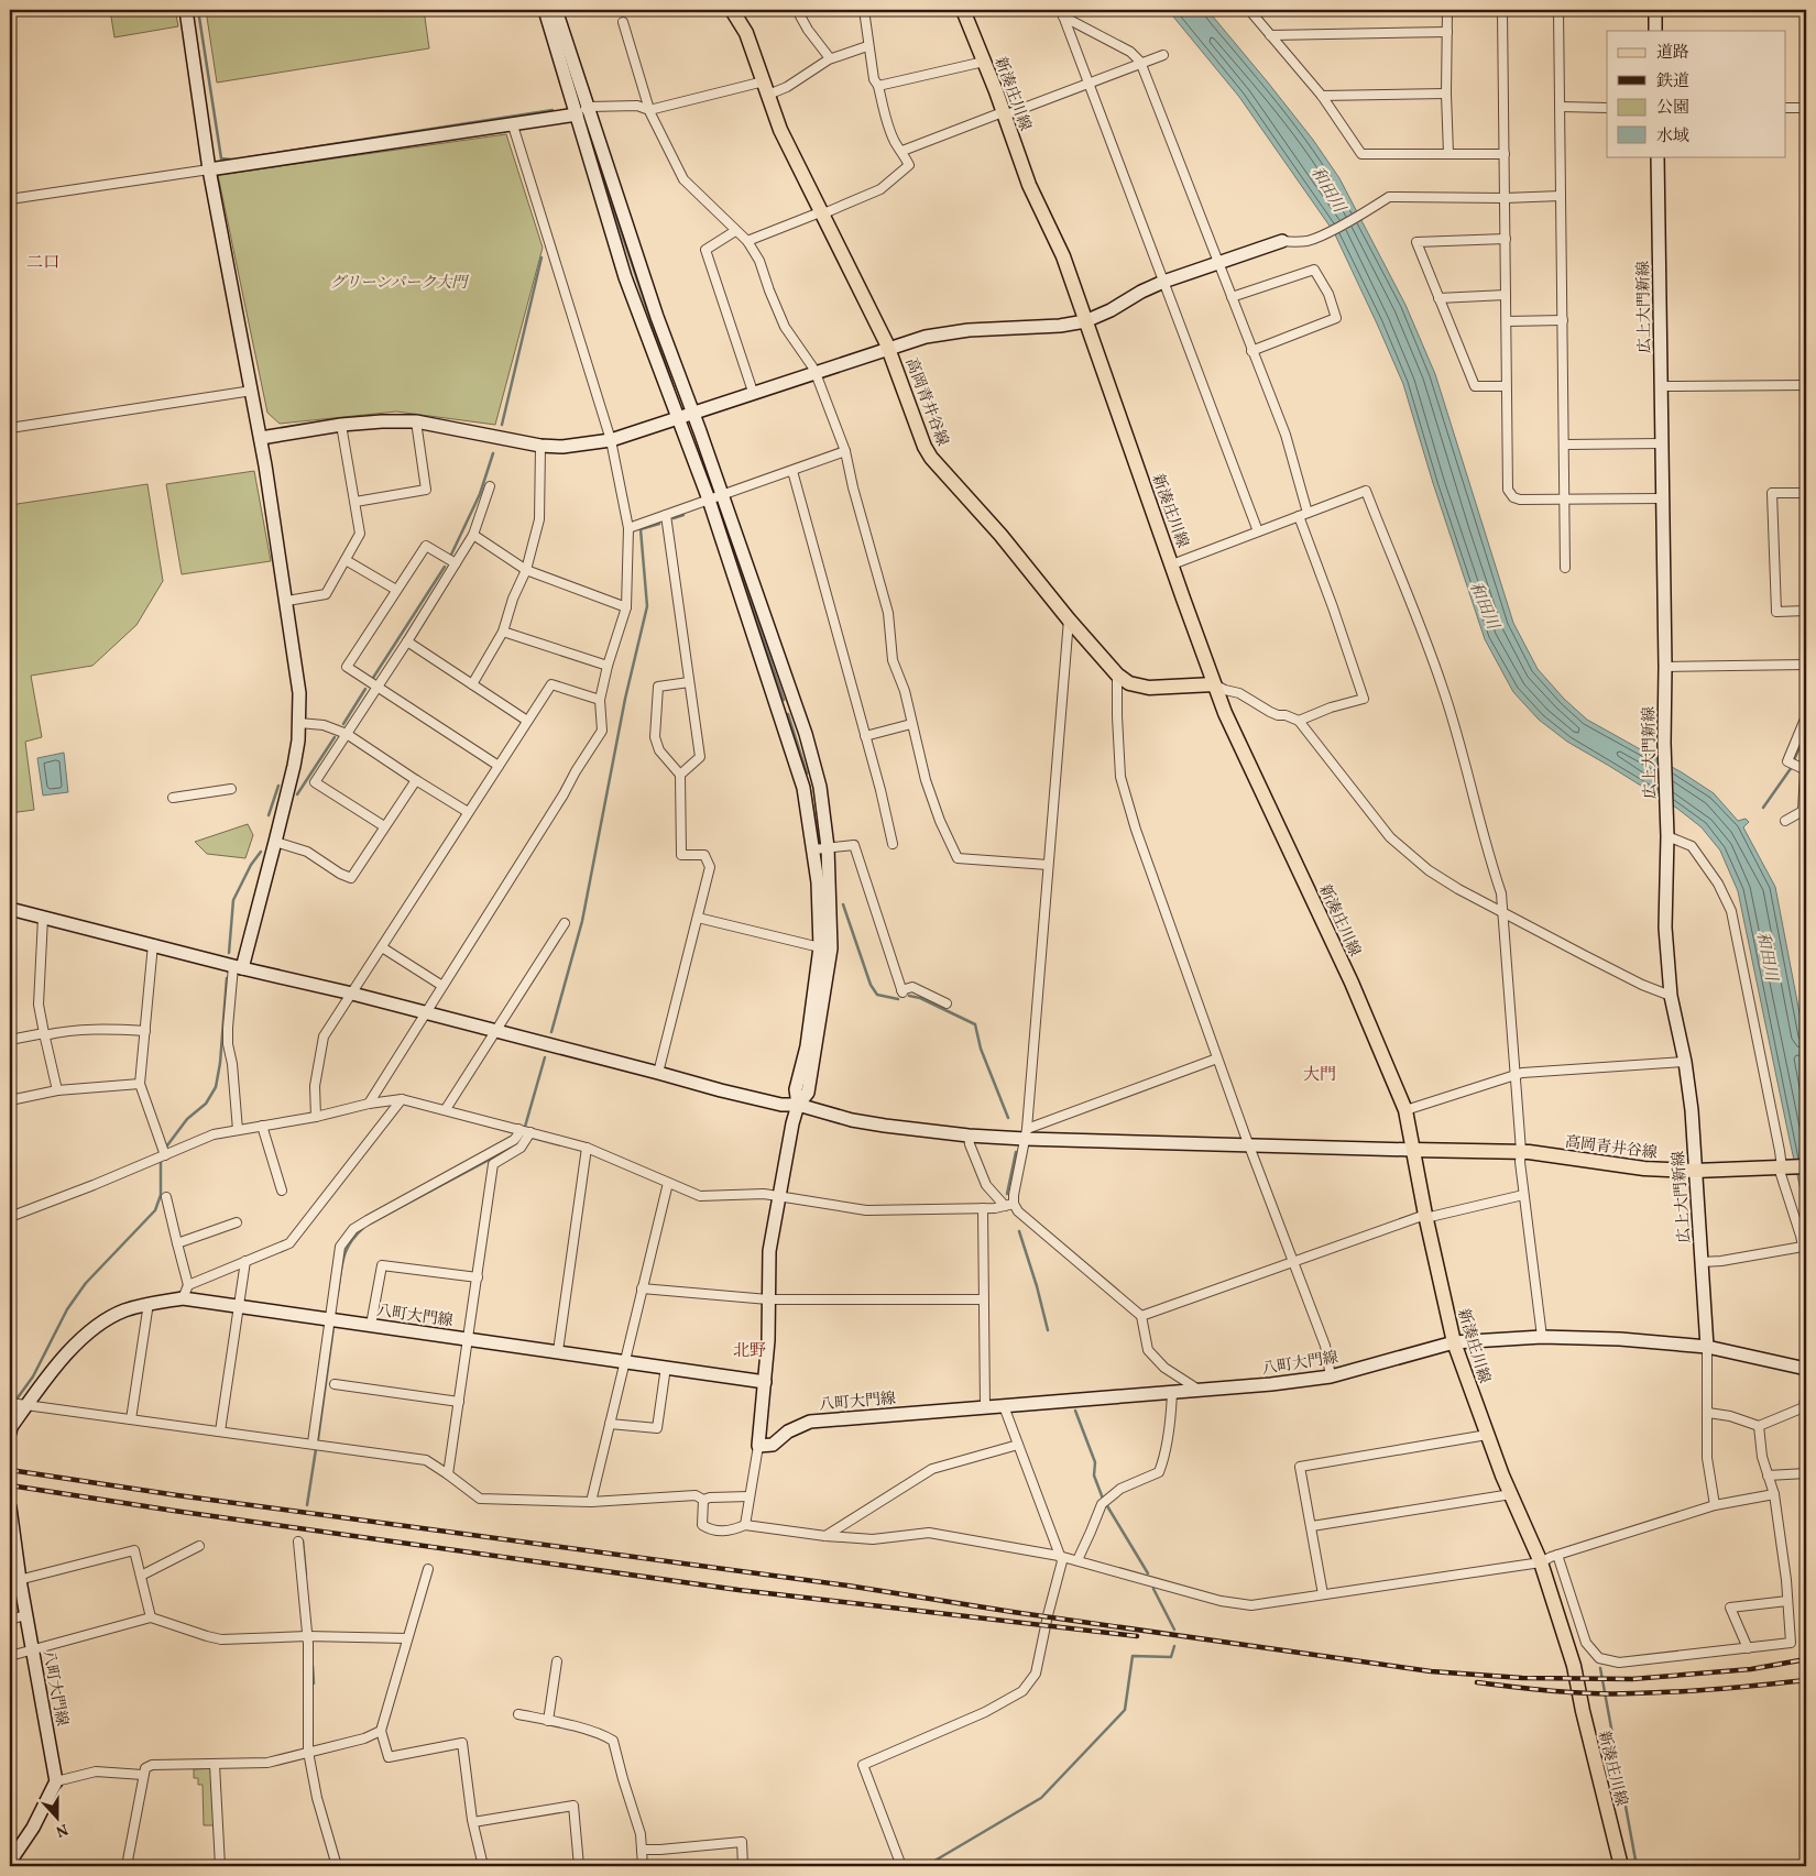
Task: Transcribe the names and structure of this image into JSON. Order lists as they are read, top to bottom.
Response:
{
  "streets": {
    "main road": ["新湊庄川線", "高岡青井谷線"],
    "street": ["広上大門新線", "八町大門線"]
  },
  "crossings": [
    ["新湊庄川線", "高岡青井谷線"],
    ["新湊庄川線", "八町大門線"],
    ["広上大門新線", "高岡青井谷線"],
    ["広上大門新線", "八町大門線"]
  ],
  "districts": ["二口", "大門", "北野"],
  "water": ["和田川"],
  "parks": ["グリーンパーク大門"],
  "legend": [
    "道路",
    "鉄道",
    "公園",
    "水域"
  ],
  "north": "bottom"
}
